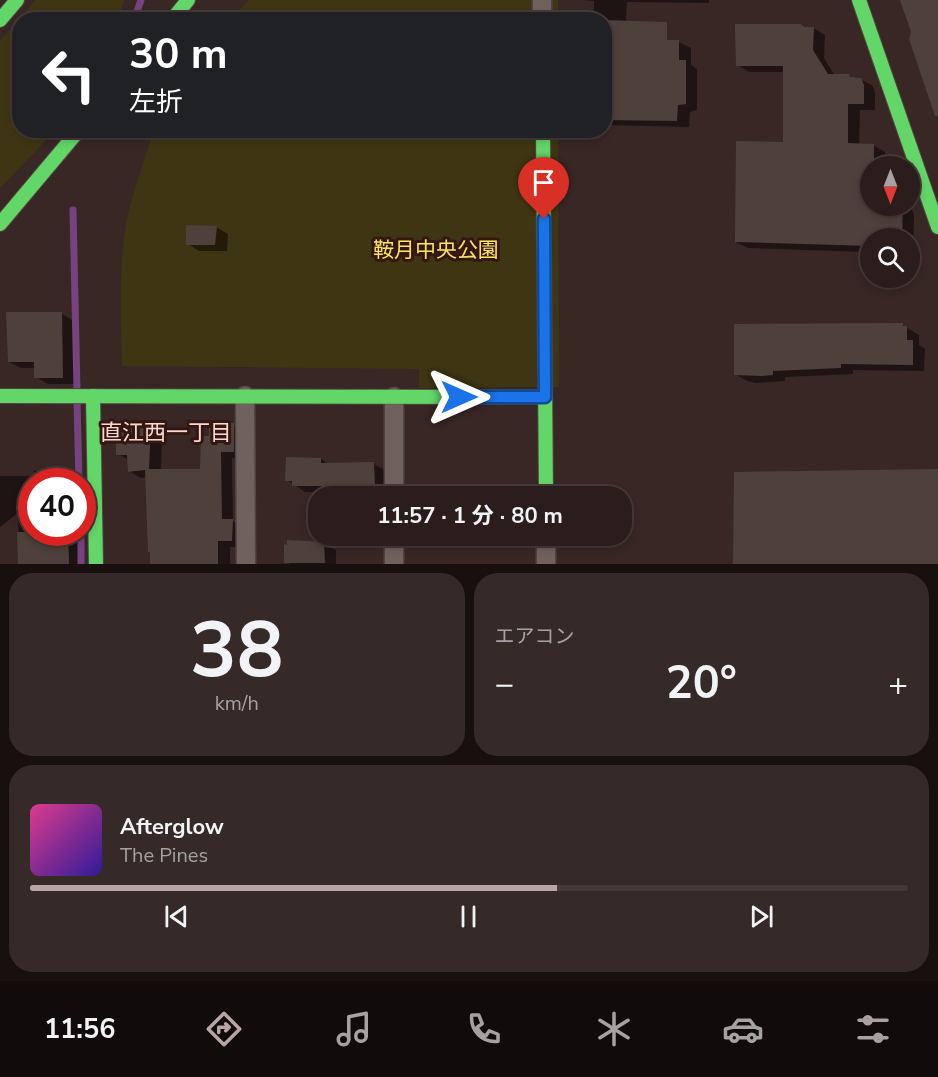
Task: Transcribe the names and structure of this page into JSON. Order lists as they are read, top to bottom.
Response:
{
  "districts": ["直江西一丁目"],
  "parks": ["鞍月中央公園"],
  "north": "bottom",
  "page": {
    "turn": ["30 m", "左折"],
    "limit": "40",
    "trip": "11:57 · 1 分 · 80 m",
    "tile": [
      ["38", "km/h"],
      "エアコン"
    ],
    "heat": ["−", "20°", "+"],
    "song": ["Afterglow", "The Pines"],
    "tabs": "11:56"
  }
}
